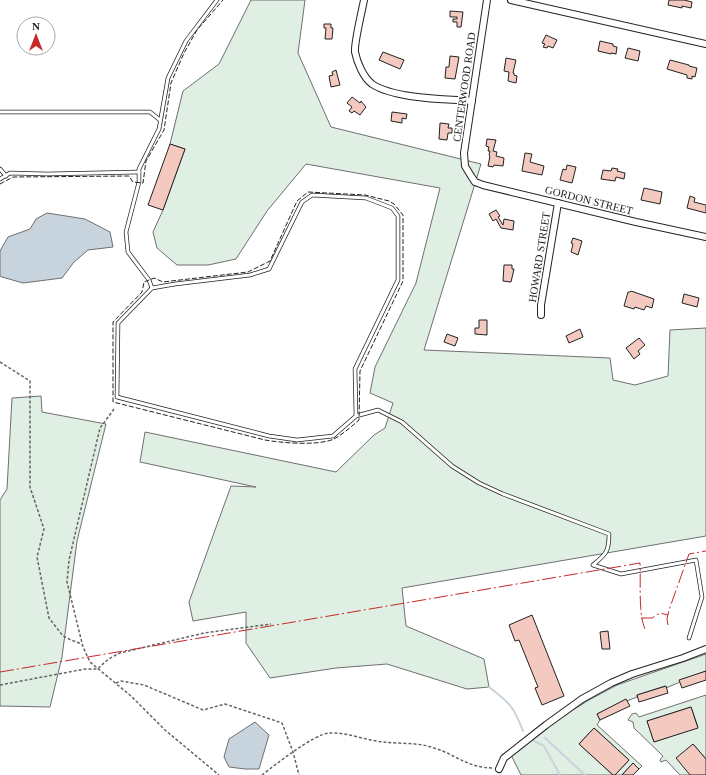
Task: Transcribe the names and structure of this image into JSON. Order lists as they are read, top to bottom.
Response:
{
  "streets": {
    "street": ["CENTERWOOD ROAD", "GORDON STREET", "HOWARD STREET"]
  },
  "crossings": [
    ["CENTERWOOD ROAD", "GORDON STREET"],
    ["GORDON STREET", "HOWARD STREET"]
  ],
  "north": "top"
}
